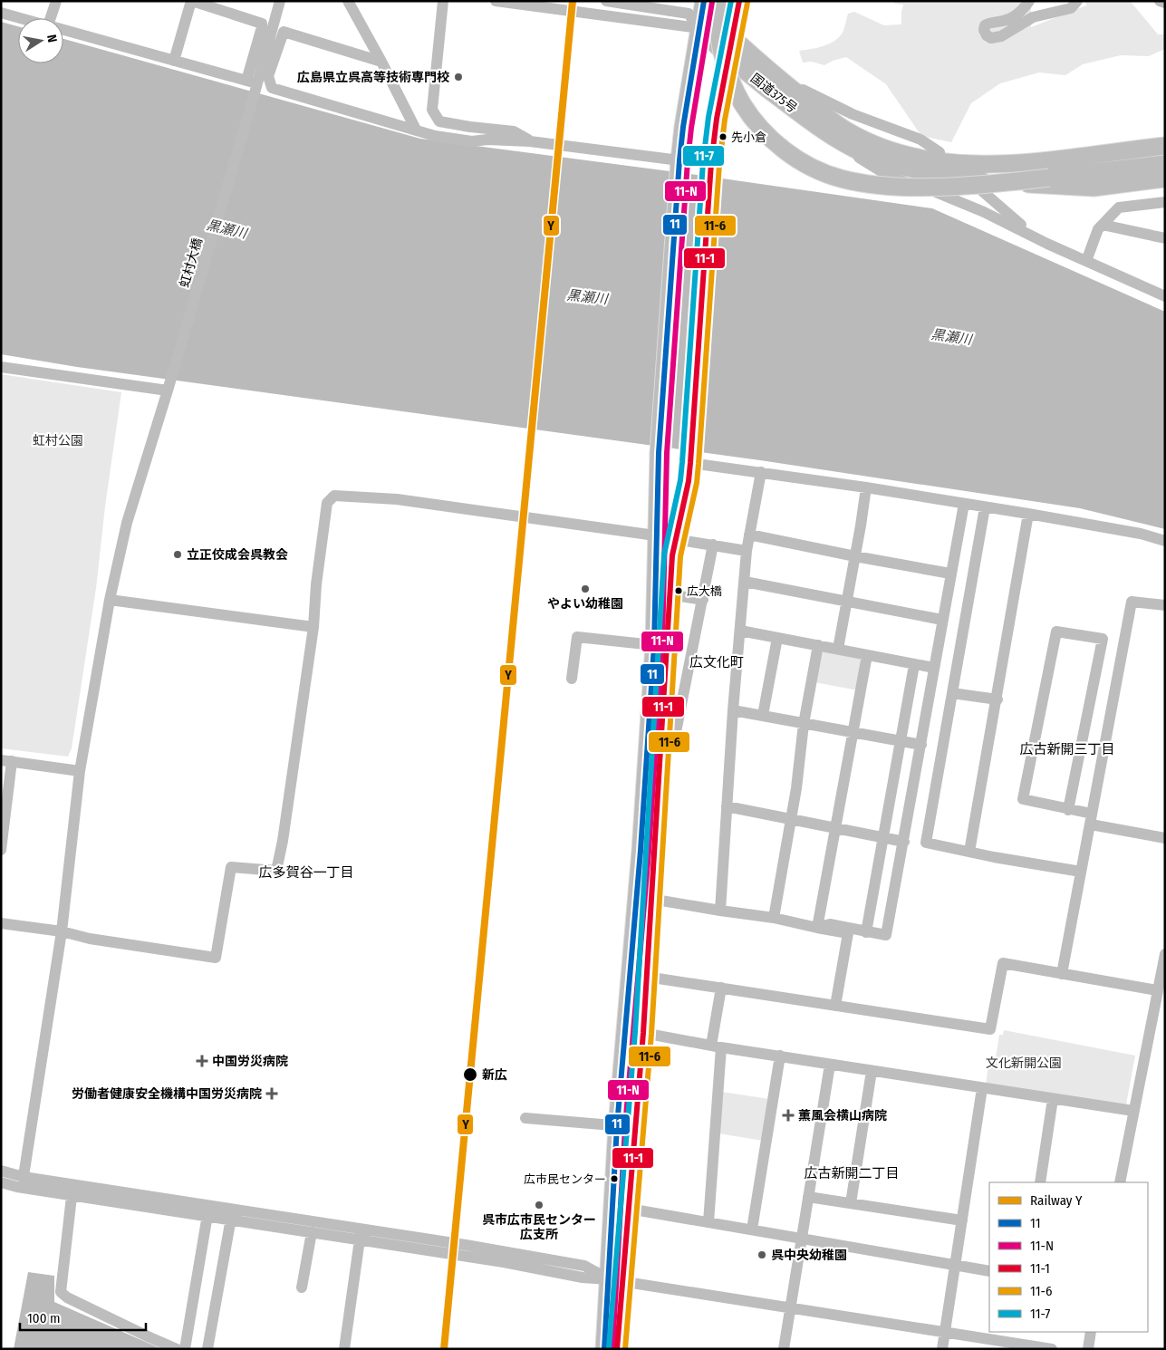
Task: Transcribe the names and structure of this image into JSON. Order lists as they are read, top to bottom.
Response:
{
  "streets": {
    "highway": ["国道375号"],
    "street": ["虹村大橋"]
  },
  "districts": [
    "広文化町",
    "広古新開三丁目",
    "広多賀谷一丁目",
    "広古新開二丁目"
  ],
  "water": ["黒瀬川"],
  "parks": ["虹村公園", "文化新開公園"],
  "places": {
    "other": [
      "広島県立呉高等技術専門校",
      "先小倉",
      "立正佼成会呉教会",
      "やよい幼稚園",
      "広大橋",
      "新広",
      "広市民センター",
      "呉市広市民センター 広支所",
      "呉中央幼稚園"
    ],
    "health": ["中国労災病院", "労働者健康安全機構中国労災病院", "薫風会横山病院"]
  },
  "lines": [
    "rail line Y",
    "transit line 11",
    "transit line 11-1",
    "transit line 11-7",
    "transit line 11-N",
    "transit line 11-6"
  ],
  "legend": [
    "Railway Y",
    "11",
    "11-N",
    "11-1",
    "11-6",
    "11-7"
  ],
  "scale_bar": "100 m",
  "north": "right"
}
